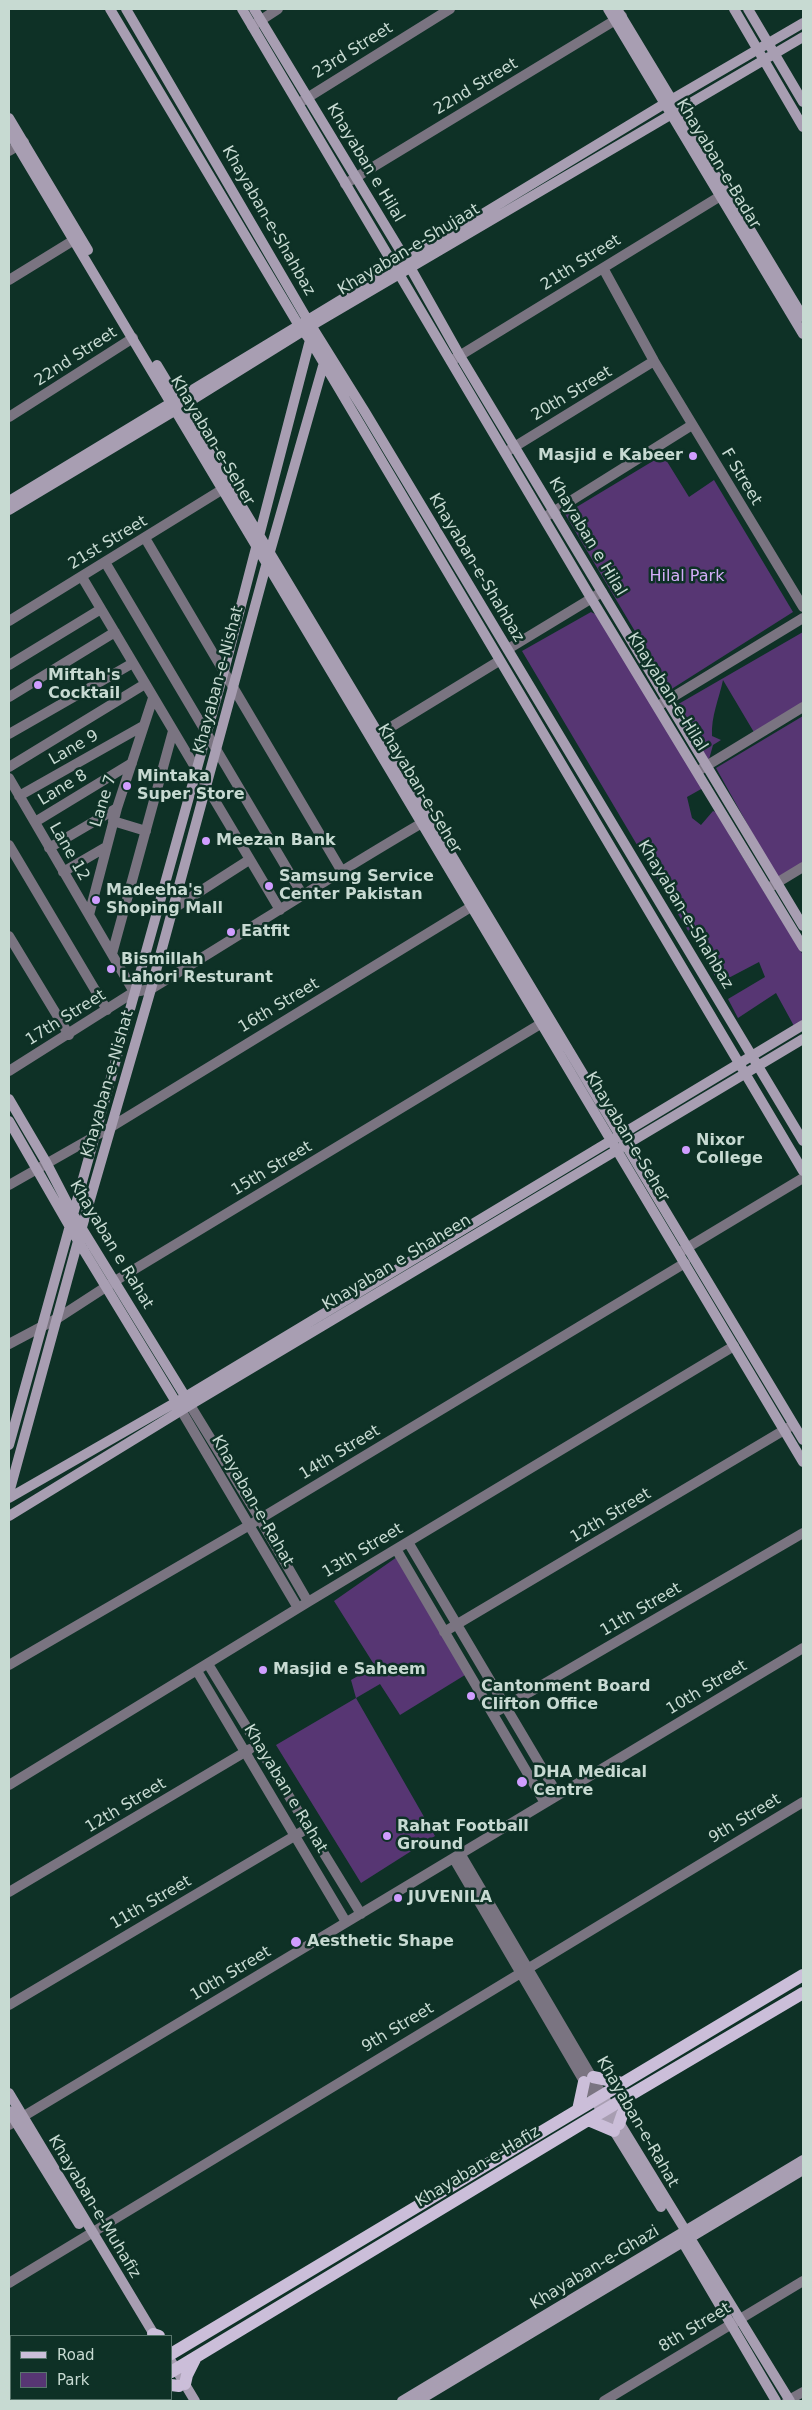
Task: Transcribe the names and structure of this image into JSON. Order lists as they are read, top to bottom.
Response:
{
  "streets": {
    "main road": ["Khayaban-e-Hafiz"],
    "street": [
      "23rd Street",
      "22nd Street",
      "Khayaban e Hilal",
      "Khayaban-e-Badar",
      "Khayaban-e-Shahbaz",
      "Khayaban-e-Shujaat",
      "21th Street",
      "20th Street",
      "Khayaban-e-Seher",
      "F Street",
      "21st Street",
      "Khayaban-e-Nishat",
      "Khayaban-e-Hilal",
      "Lane 9",
      "Lane 8",
      "Lane 7",
      "Lane 12",
      "16th Street",
      "17th Street",
      "15th Street",
      "Khayaban e Rahat",
      "Khayaban e Shaheen",
      "14th Street",
      "Khayaban-e-Rahat",
      "12th Street",
      "13th Street",
      "11th Street",
      "10th Street",
      "9th Street",
      "Khayaban-e-Muhafiz",
      "Khayaban-e-Ghazi",
      "8th Street"
    ]
  },
  "crossings": [
    ["23rd Street", "Khayaban e Hilal"],
    ["22nd Street", "Khayaban e Hilal"],
    ["22nd Street", "Khayaban-e-Badar"],
    ["22nd Street", "Khayaban-e-Seher"],
    ["Khayaban e Hilal", "Khayaban-e-Shujaat"],
    ["Khayaban e Hilal", "21th Street"],
    ["Khayaban e Hilal", "20th Street"],
    ["Khayaban e Hilal", "Khayaban-e-Hilal"],
    ["Khayaban-e-Badar", "Khayaban-e-Shujaat"],
    ["Khayaban-e-Badar", "21th Street"],
    ["Khayaban-e-Shahbaz", "Khayaban-e-Shujaat"],
    ["Khayaban-e-Shahbaz", "Khayaban-e-Nishat"],
    ["Khayaban-e-Shahbaz", "Khayaban e Shaheen"],
    ["Khayaban-e-Shujaat", "Khayaban-e-Seher"],
    ["21th Street", "F Street"],
    ["20th Street", "F Street"],
    ["20th Street", "Khayaban-e-Hilal"],
    ["Khayaban-e-Seher", "21st Street"],
    ["Khayaban-e-Seher", "Khayaban-e-Nishat"],
    ["Khayaban-e-Seher", "16th Street"],
    ["Khayaban-e-Seher", "17th Street"],
    ["Khayaban-e-Seher", "15th Street"],
    ["Khayaban-e-Seher", "Khayaban e Shaheen"],
    ["Khayaban-e-Seher", "14th Street"],
    ["Khayaban-e-Seher", "12th Street"],
    ["Khayaban-e-Seher", "13th Street"],
    ["Khayaban-e-Nishat", "Lane 12"],
    ["Khayaban-e-Nishat", "16th Street"],
    ["Khayaban-e-Nishat", "17th Street"],
    ["Khayaban-e-Nishat", "15th Street"],
    ["Khayaban-e-Nishat", "Khayaban e Rahat"],
    ["Lane 9", "Lane 7"],
    ["Lane 9", "Lane 12"],
    ["Lane 8", "Lane 7"],
    ["Lane 8", "Lane 12"],
    ["Lane 7", "Lane 12"],
    ["Lane 12", "17th Street"],
    ["16th Street", "Khayaban e Rahat"],
    ["15th Street", "Khayaban e Rahat"],
    ["Khayaban e Rahat", "Khayaban e Shaheen"],
    ["Khayaban e Rahat", "Khayaban-e-Rahat"],
    ["Khayaban e Rahat", "12th Street"],
    ["Khayaban e Rahat", "13th Street"],
    ["Khayaban e Rahat", "11th Street"],
    ["Khayaban e Rahat", "10th Street"],
    ["Khayaban e Shaheen", "Khayaban-e-Rahat"],
    ["14th Street", "Khayaban-e-Rahat"],
    ["Khayaban-e-Rahat", "13th Street"],
    ["Khayaban-e-Rahat", "10th Street"],
    ["Khayaban-e-Rahat", "9th Street"],
    ["Khayaban-e-Rahat", "Khayaban-e-Hafiz"],
    ["Khayaban-e-Rahat", "Khayaban-e-Ghazi"],
    ["Khayaban-e-Rahat", "8th Street"],
    ["10th Street", "Khayaban-e-Muhafiz"],
    ["9th Street", "Khayaban-e-Muhafiz"]
  ],
  "parks": ["Hilal Park"],
  "places": [
    "Masjid e Kabeer",
    "Miftah's Cocktail",
    "Mintaka Super Store",
    "Meezan Bank",
    "Samsung Service Center Pakistan",
    "Madeeha's Shoping Mall",
    "Eatfit",
    "Bismillah Lahori Resturant",
    "Nixor College",
    "Masjid e Saheem",
    "Cantonment Board Clifton Office",
    "DHA Medical Centre",
    "Rahat Football Ground",
    "JUVENILA",
    "Aesthetic Shape"
  ],
  "legend": ["Road", "Park"]
}
